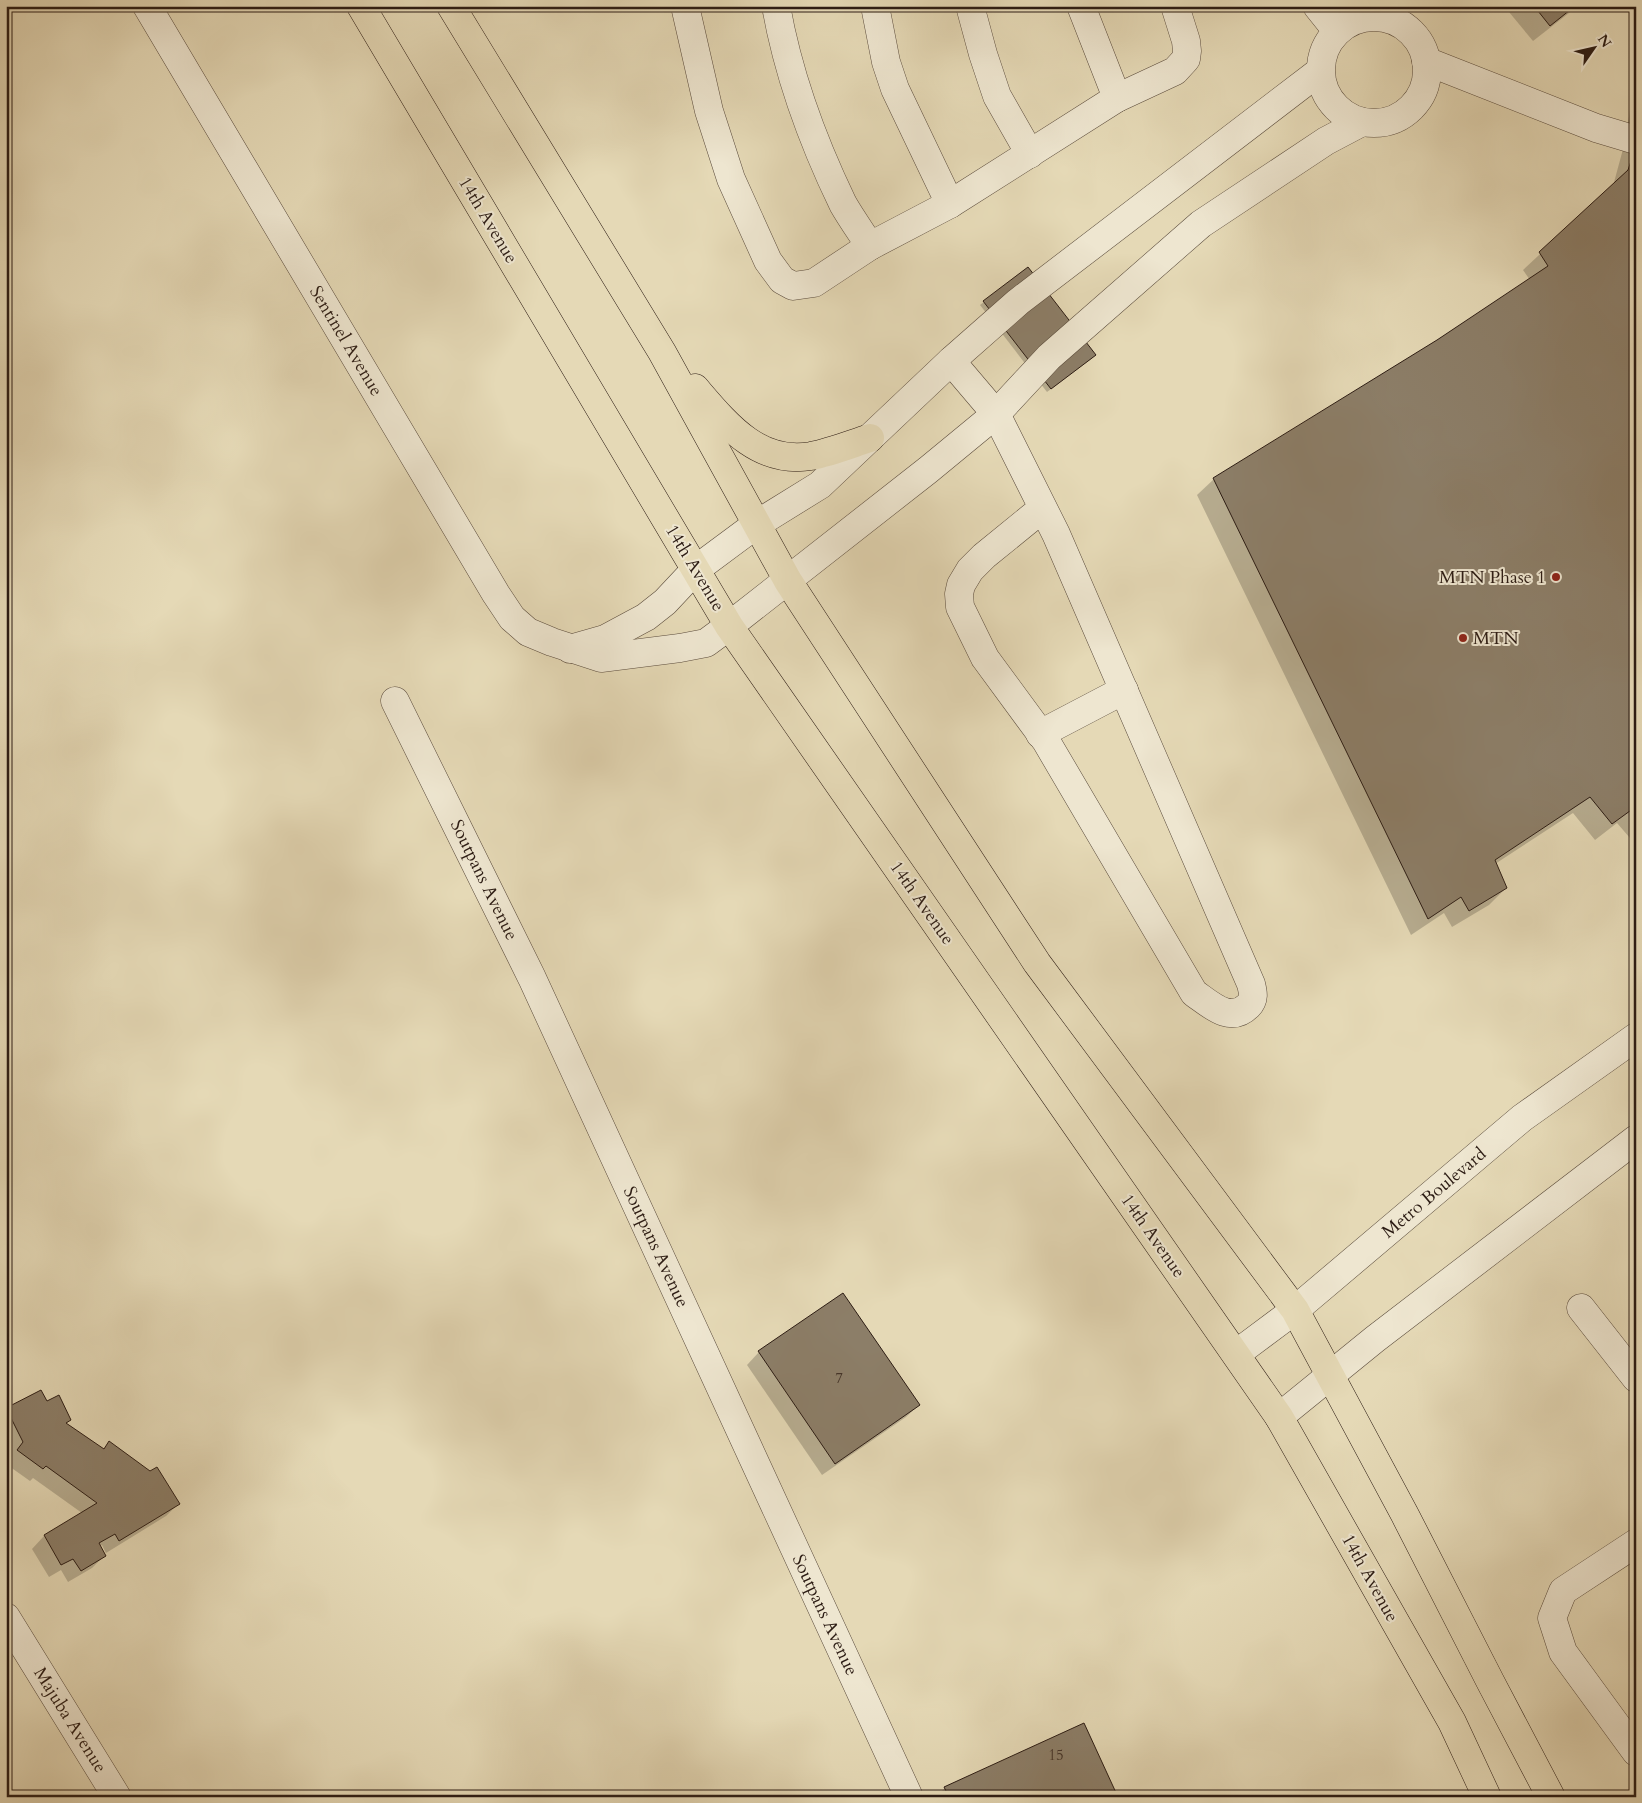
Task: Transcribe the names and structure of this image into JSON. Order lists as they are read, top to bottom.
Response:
{
  "streets": {
    "main road": ["14th Avenue"],
    "street": [
      "Sentinel Avenue",
      "Soutpans Avenue",
      "Metro Boulevard",
      "Majuba Avenue"
    ]
  },
  "crossings": [
    ["14th Avenue", "Sentinel Avenue"],
    ["14th Avenue", "Metro Boulevard"]
  ],
  "places": ["MTN Phase 1", "MTN"],
  "house_numbers": ["7", "15"],
  "north": "top right"
}
